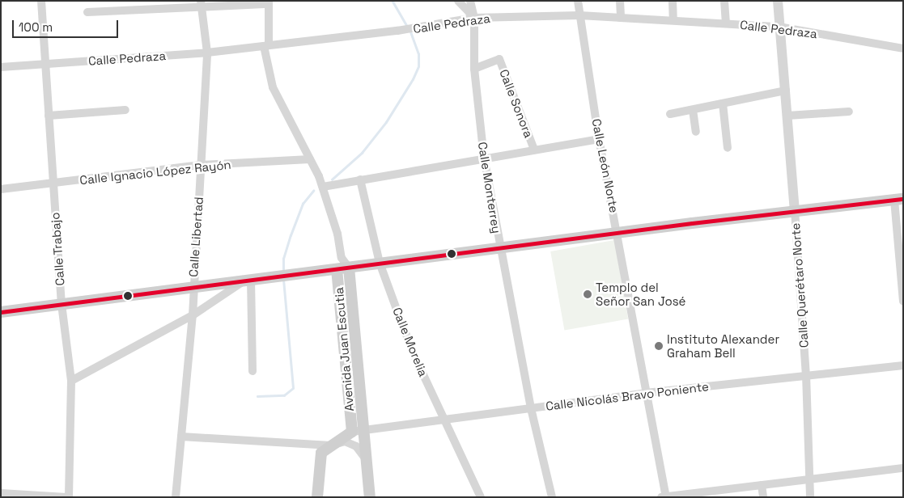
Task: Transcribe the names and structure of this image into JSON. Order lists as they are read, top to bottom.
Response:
{
  "streets": {
    "main road": ["Avenida Juan Escutia"],
    "street": [
      "Calle Pedraza",
      "Calle Sonora",
      "Calle León Norte",
      "Calle Ignacio López Rayón",
      "Calle Monterrey",
      "Calle Libertad",
      "Calle Trabajo",
      "Calle Querétaro Norte",
      "Calle Morelia",
      "Calle Nicolás Bravo Poniente"
    ]
  },
  "crossings": [
    ["Calle Pedraza", "Calle León Norte"],
    ["Calle Pedraza", "Calle Monterrey"],
    ["Calle Pedraza", "Calle Libertad"],
    ["Calle Pedraza", "Calle Trabajo"],
    ["Calle Pedraza", "Calle Querétaro Norte"],
    ["Calle Sonora", "Calle Monterrey"],
    ["Calle León Norte", "Calle Nicolás Bravo Poniente"],
    ["Calle Ignacio López Rayón", "Calle Libertad"],
    ["Calle Ignacio López Rayón", "Calle Trabajo"],
    ["Calle Monterrey", "Calle Nicolás Bravo Poniente"],
    ["Calle Querétaro Norte", "Calle Nicolás Bravo Poniente"],
    ["Calle Morelia", "Calle Nicolás Bravo Poniente"],
    ["Avenida Juan Escutia", "Calle Nicolás Bravo Poniente"]
  ],
  "places": ["Templo del Señor San José", "Instituto Alexander Graham Bell"],
  "scale_bar": "100 m"
}
